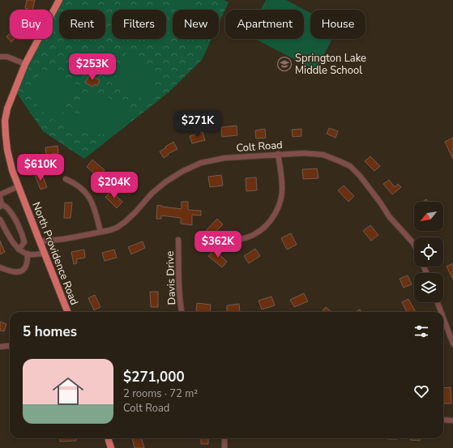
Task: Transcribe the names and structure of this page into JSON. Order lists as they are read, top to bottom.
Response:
{
  "streets": {
    "main road": ["North Providence Road"],
    "street": ["Colt Road", "Davis Drive"]
  },
  "crossings": [
    ["Colt Road", "North Providence Road"]
  ],
  "places": {
    "school or university": ["Springton Lake Middle School"]
  },
  "north": "bottom left",
  "page": {
    "chip": [
      "Buy",
      "Rent",
      "Filters",
      "New",
      "Apartment",
      "House"
    ],
    "price": [
      "$253K",
      "$271K",
      "$610K",
      "$204K",
      "$362K"
    ],
    "heading": "5 homes",
    "list": [
      {
        "name": "$271,000",
        "note": "2 rooms · 72 m² · Colt Road"
      }
    ]
  }
}
